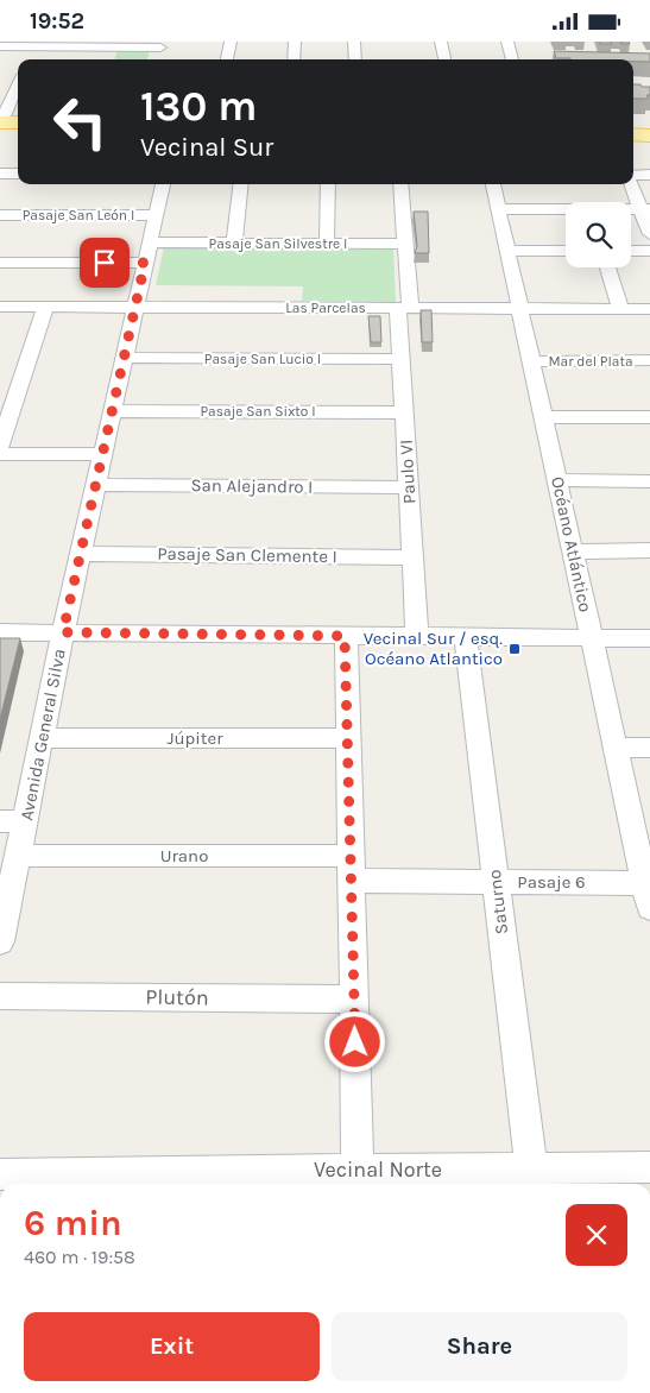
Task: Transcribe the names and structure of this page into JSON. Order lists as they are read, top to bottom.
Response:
{
  "streets": {
    "street": [
      "Pasaje San León I",
      "Pasaje San Silvestre I",
      "Las Parcelas",
      "Pasaje San Lucio I",
      "Mar del Plata",
      "Pasaje San Sixto I",
      "Paulo VI",
      "San Alejandro I",
      "Océano Atlántico",
      "Pasaje San Clemente I",
      "Avenida General Silva",
      "Júpiter",
      "Urano",
      "Pasaje 6",
      "Saturno",
      "Plutón",
      "Vecinal Norte"
    ]
  },
  "crossings": [
    ["Pasaje San León I", "Avenida General Silva"],
    ["Pasaje San Silvestre I", "Paulo VI"],
    ["Pasaje San Silvestre I", "Avenida General Silva"],
    ["Las Parcelas", "Paulo VI"],
    ["Las Parcelas", "Océano Atlántico"],
    ["Las Parcelas", "Avenida General Silva"],
    ["Pasaje San Lucio I", "Paulo VI"],
    ["Pasaje San Lucio I", "Avenida General Silva"],
    ["Mar del Plata", "Océano Atlántico"],
    ["Pasaje San Sixto I", "Paulo VI"],
    ["Pasaje San Sixto I", "Avenida General Silva"],
    ["Paulo VI", "San Alejandro I"],
    ["Paulo VI", "Pasaje San Clemente I"],
    ["San Alejandro I", "Avenida General Silva"],
    ["Océano Atlántico", "Pasaje 6"],
    ["Pasaje San Clemente I", "Avenida General Silva"],
    ["Avenida General Silva", "Júpiter"],
    ["Avenida General Silva", "Urano"],
    ["Urano", "Pasaje 6"],
    ["Pasaje 6", "Saturno"],
    ["Saturno", "Vecinal Norte"]
  ],
  "places": {
    "transit": ["Vecinal Sur / esq. Océano Atlantico"]
  },
  "page": {
    "status": "19:52",
    "turn": ["130 m", "Vecinal Sur"],
    "heading": ["6 min", "460 m · 19:58"],
    "buttons": ["Exit", "Share"]
  }
}
